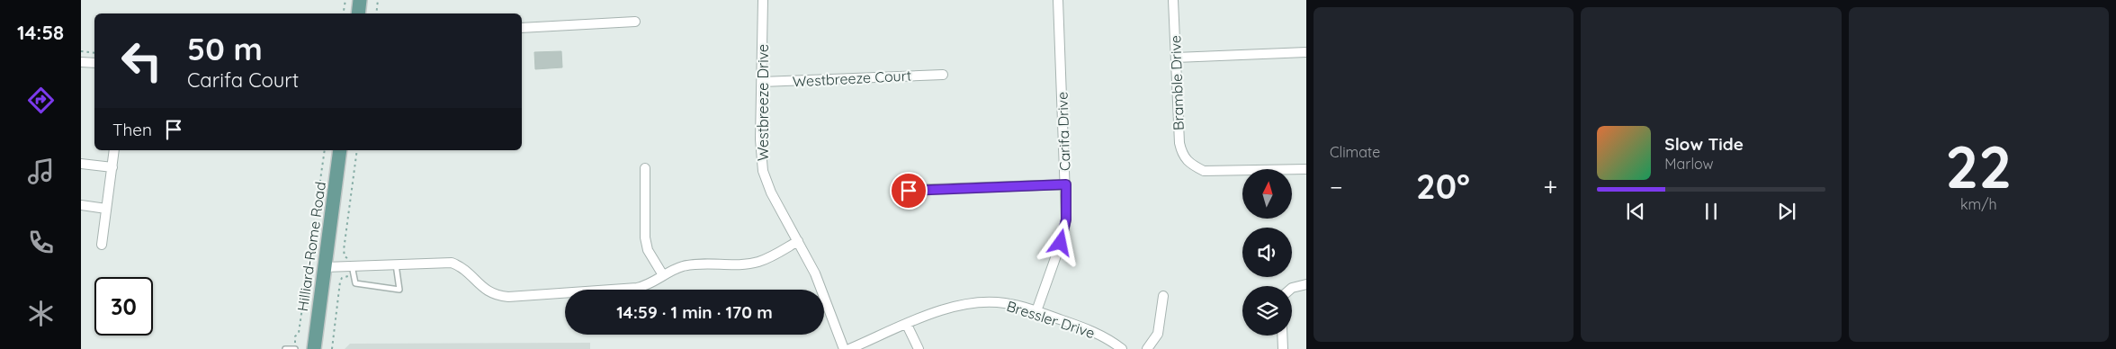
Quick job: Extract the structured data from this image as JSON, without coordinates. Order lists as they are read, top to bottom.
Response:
{
  "streets": {
    "main road": ["Hilliard-Rome Road"],
    "street": [
      "Westbreeze Court",
      "Bramble Drive",
      "Westbreeze Drive",
      "Carifa Drive",
      "Bressler Drive"
    ]
  },
  "crossings": [
    ["Westbreeze Court", "Westbreeze Drive"],
    ["Carifa Drive", "Bressler Drive"]
  ],
  "north": "top",
  "page": {
    "tabs": "14:58",
    "tile": [
      "Climate",
      ["22", "km/h"]
    ],
    "turn": ["50 m", "Carifa Court"],
    "then": "Then",
    "song": ["Slow Tide", "Marlow"],
    "heat": ["−", "20°", "+"],
    "limit": "30",
    "trip": "14:59 · 1 min · 170 m"
  }
}
